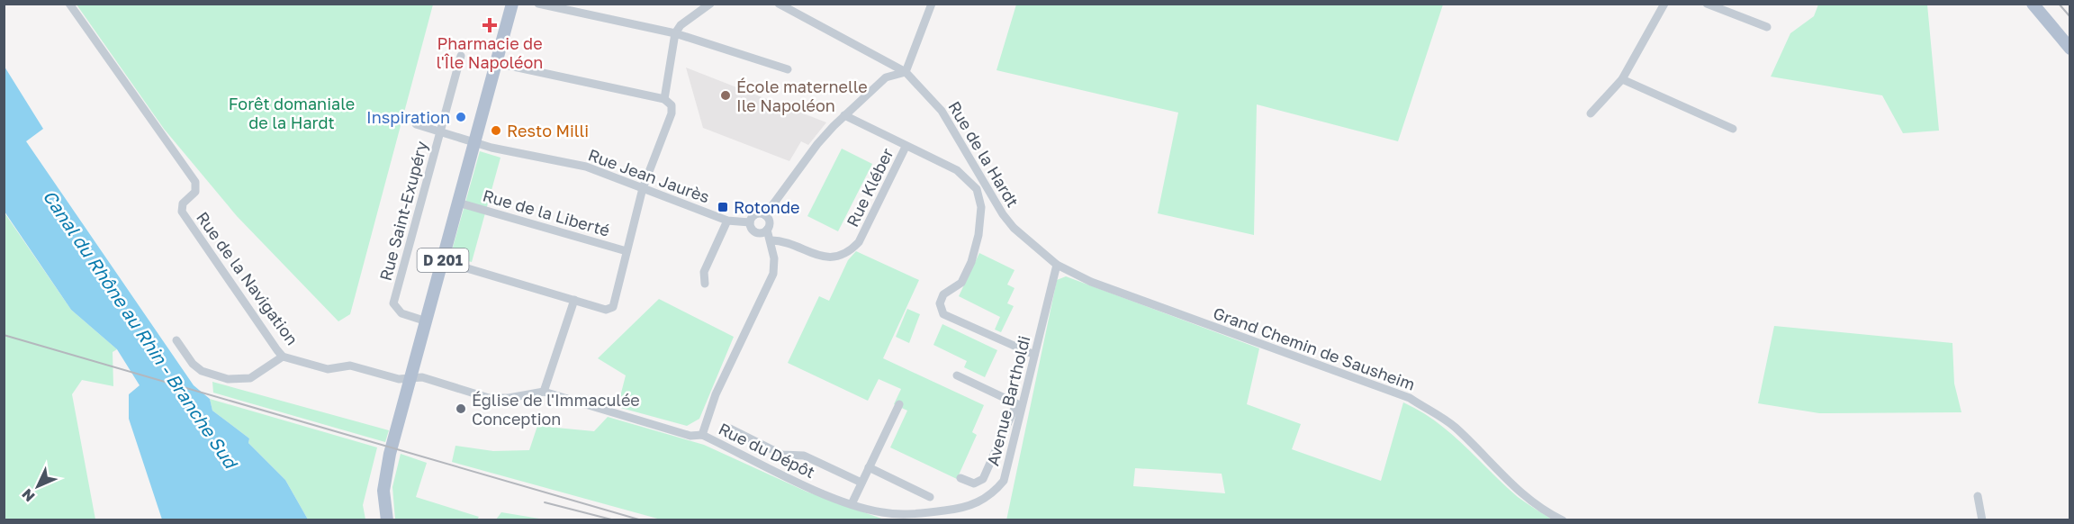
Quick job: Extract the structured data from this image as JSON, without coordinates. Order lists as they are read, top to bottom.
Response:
{
  "streets": {
    "main road": ["D 201"],
    "street": [
      "Rue de la Hardt",
      "Rue Jean Jaurès",
      "Rue Kléber",
      "Rue Saint-Exupéry",
      "Rue de la Liberté",
      "Rue de la Navigation",
      "Grand Chemin de Sausheim",
      "Avenue Bartholdi",
      "Rue du Dépôt"
    ]
  },
  "crossings": [
    ["Rue de la Hardt", "Grand Chemin de Sausheim"],
    ["Rue de la Hardt", "Avenue Bartholdi"],
    ["Rue Jean Jaurès", "Rue Saint-Exupéry"],
    ["Rue Jean Jaurès", "D 201"],
    ["Rue Saint-Exupéry", "D 201"],
    ["Rue de la Liberté", "D 201"],
    ["D 201", "Rue de la Navigation"],
    ["Rue de la Navigation", "Rue du Dépôt"],
    ["Grand Chemin de Sausheim", "Avenue Bartholdi"],
    ["Avenue Bartholdi", "Rue du Dépôt"]
  ],
  "water": ["Canal du Rhône au Rhin - Branche Sud"],
  "parks": ["Forêt domaniale de la Hardt"],
  "places": {
    "health": ["Pharmacie de l'Île Napoléon"],
    "other": [
      "École maternelle Ile Napoléon",
      "Inspiration",
      "Resto Milli",
      "Église de l'Immaculée Conception"
    ],
    "transit": ["Rotonde"]
  },
  "north": "bottom left"
}
